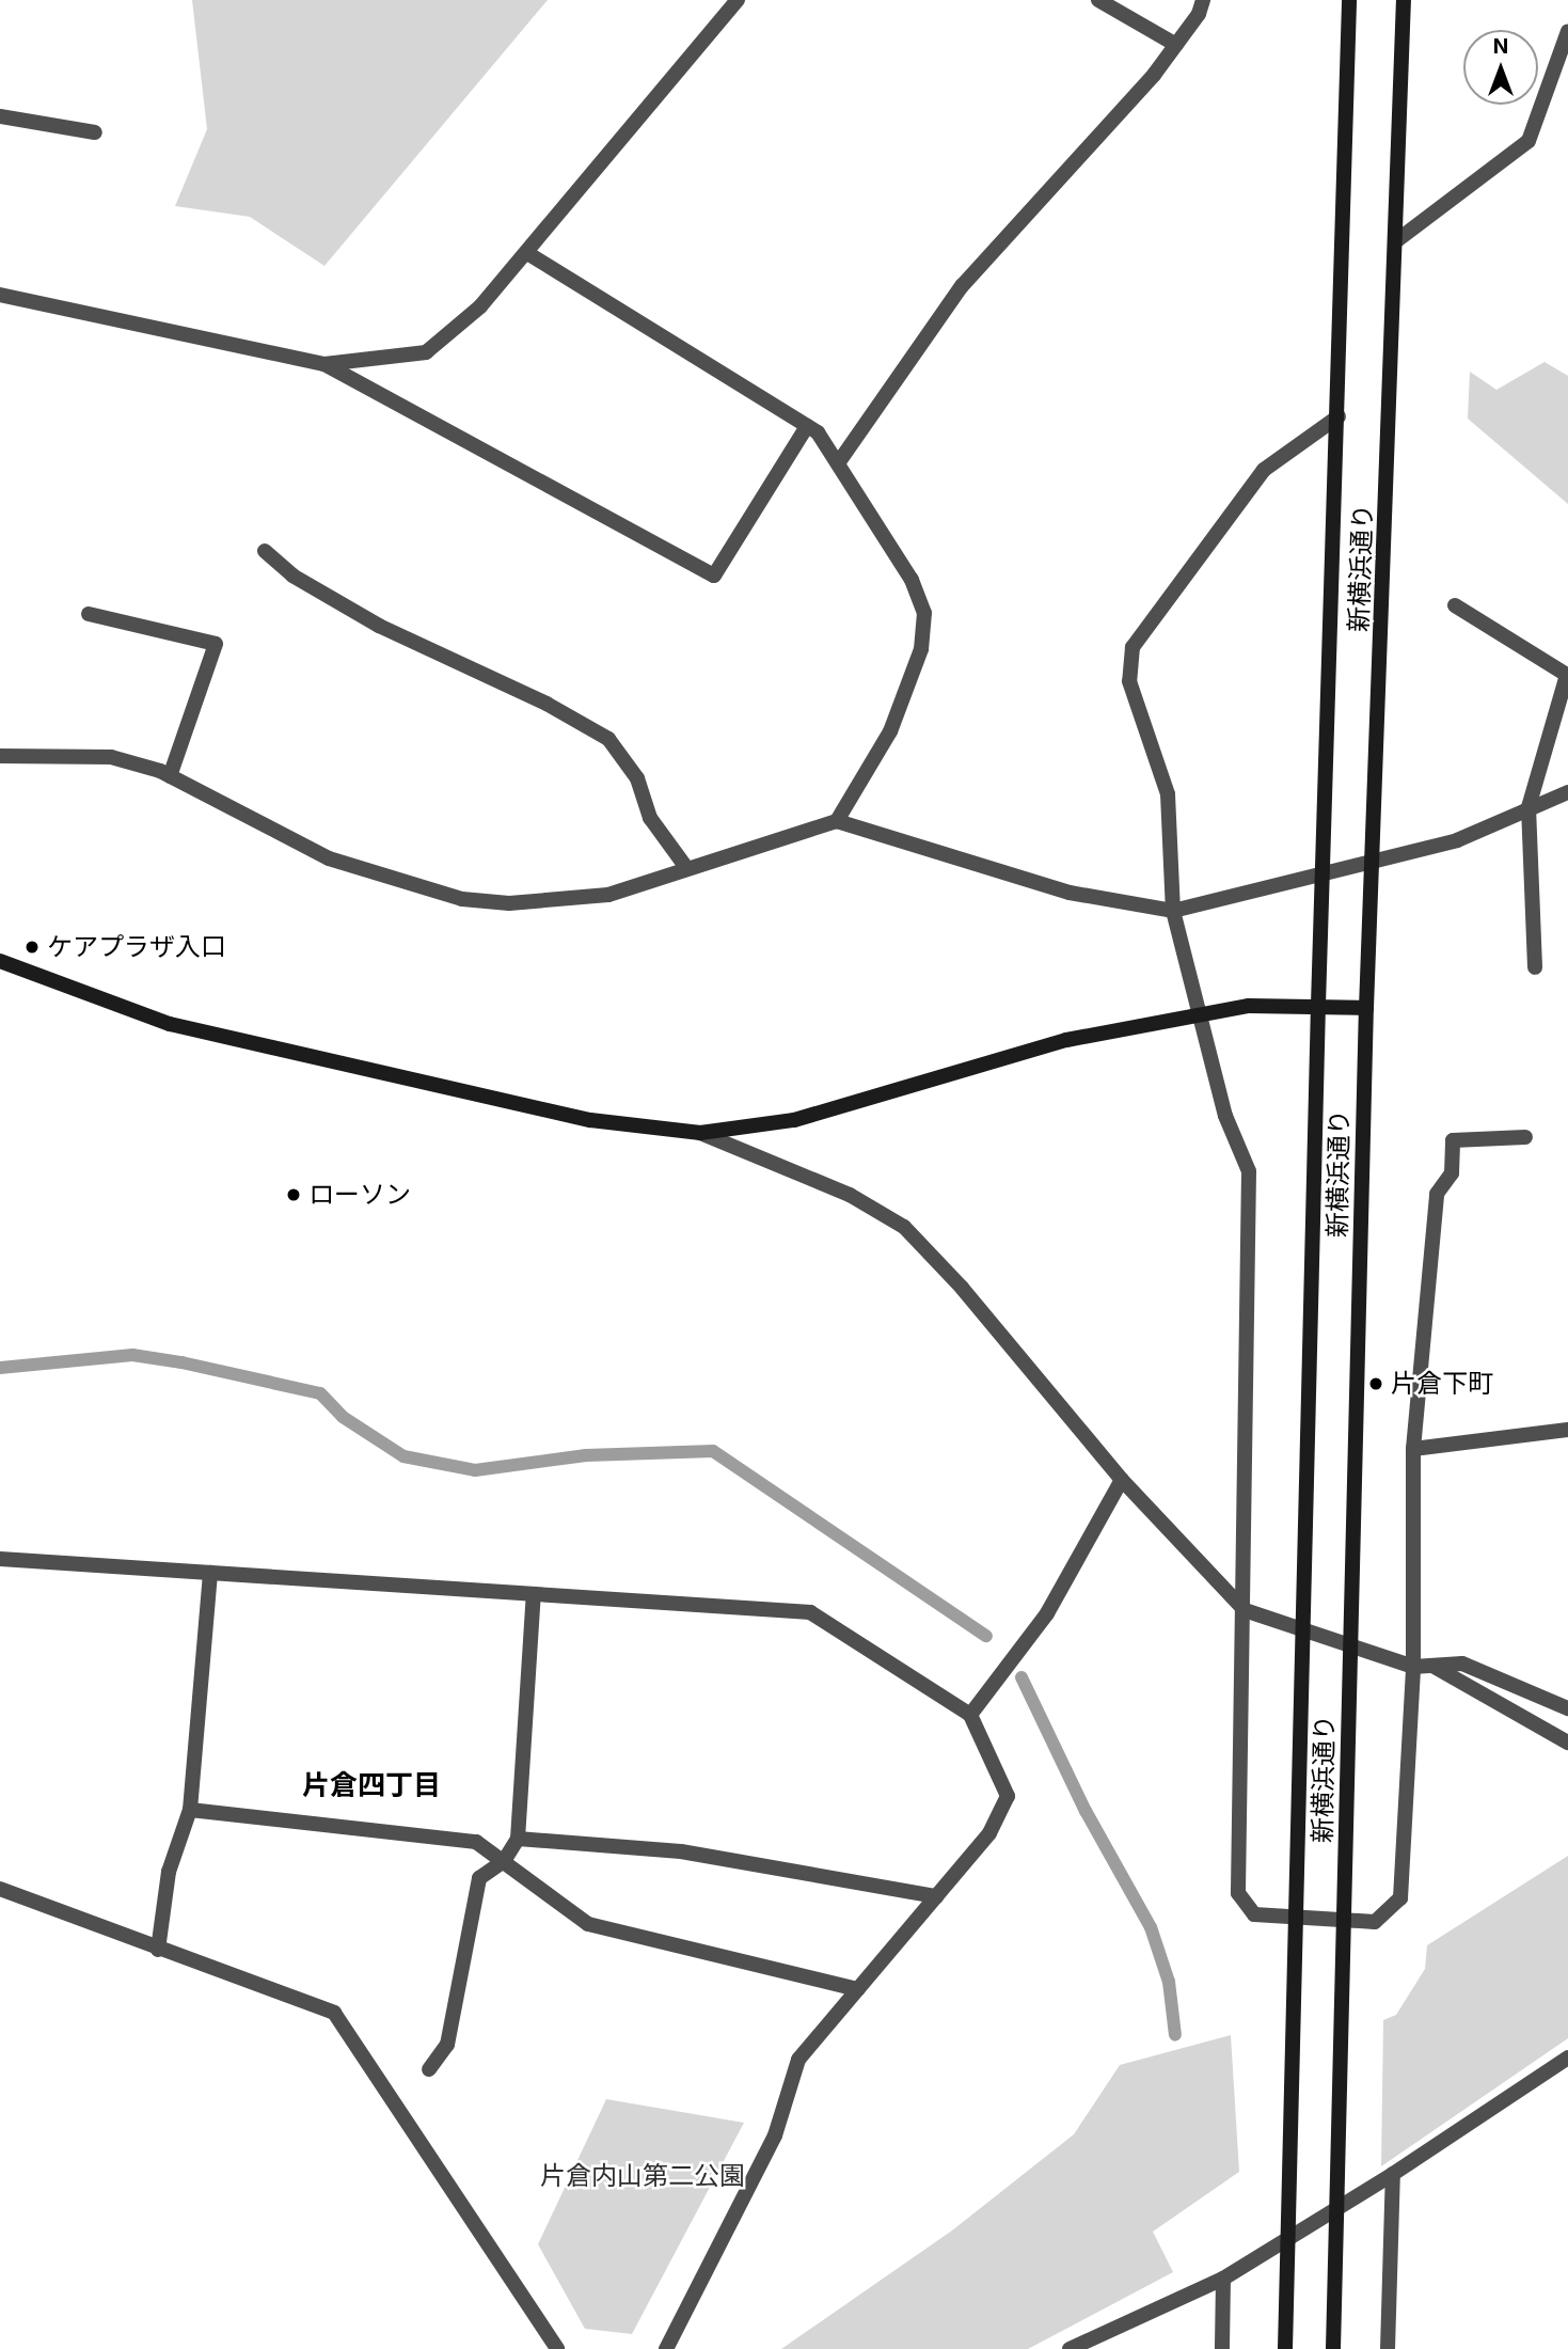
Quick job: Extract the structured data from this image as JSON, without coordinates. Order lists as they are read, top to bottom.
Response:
{
  "streets": {
    "street": ["新横浜通り"]
  },
  "districts": ["片倉四丁目"],
  "parks": ["片倉内山第二公園"],
  "places": ["ケアプラザ入口", "ローソン", "片倉下町"],
  "north": "top"
}
